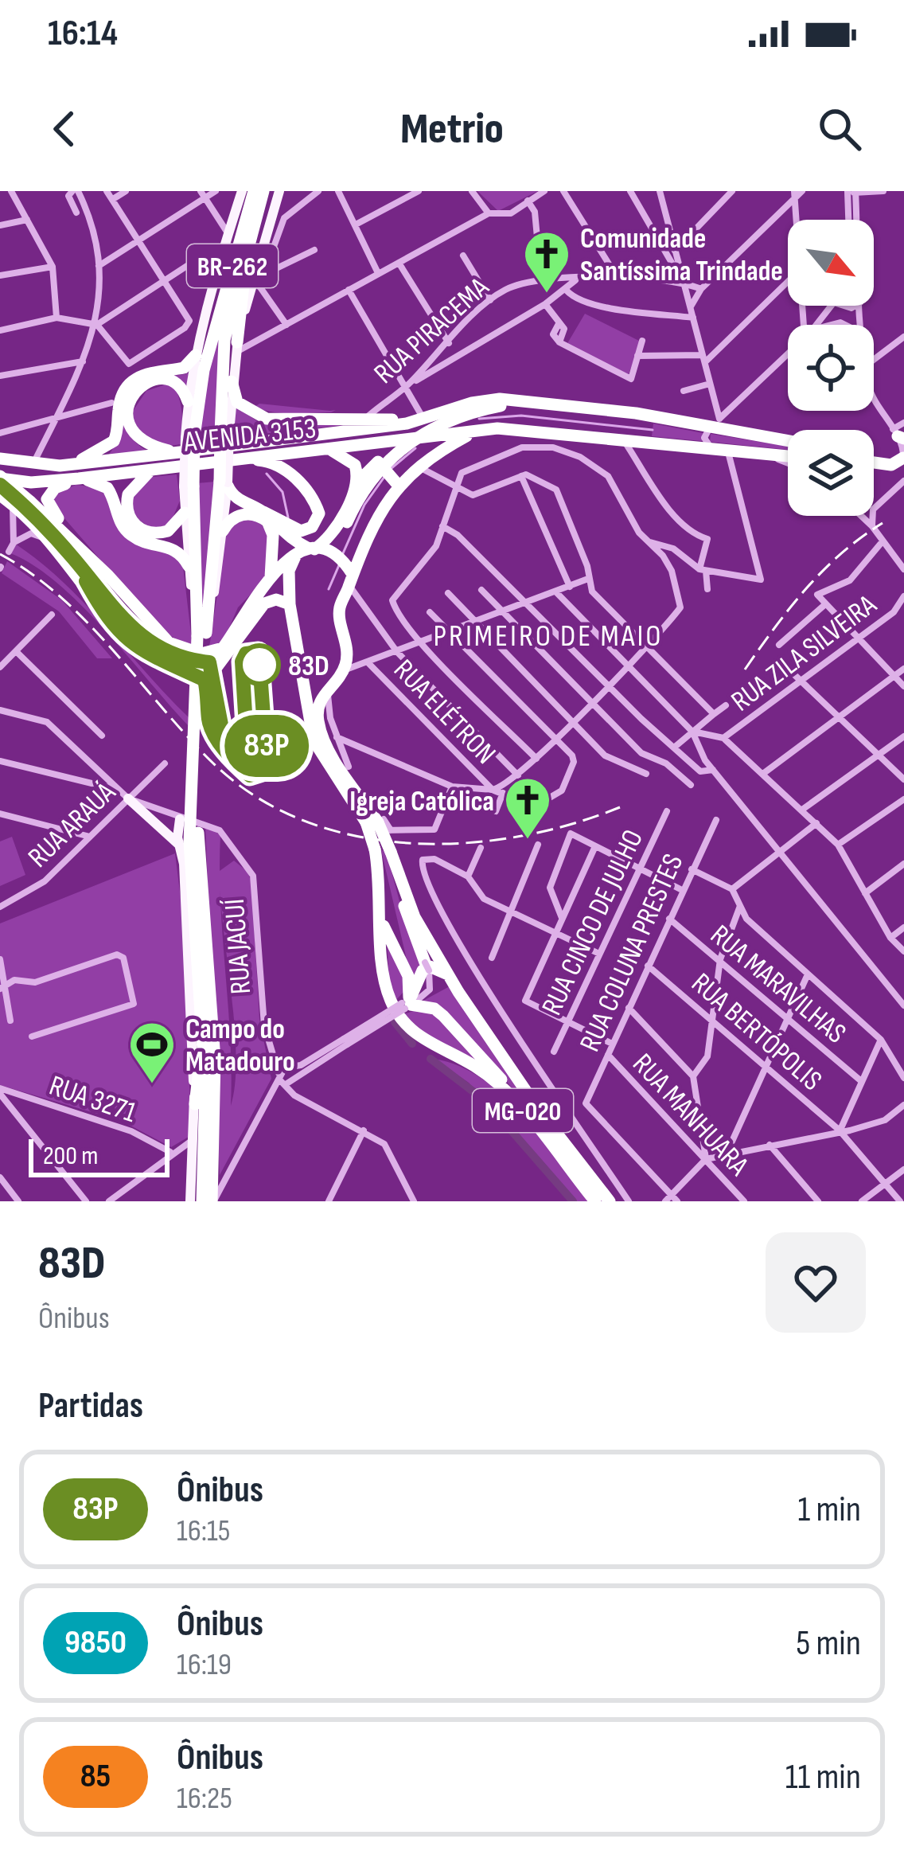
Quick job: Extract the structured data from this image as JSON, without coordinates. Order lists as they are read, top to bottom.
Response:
{
  "streets": {
    "highway": ["BR-262", "AVENIDA 3153", "MG-020"],
    "street": [
      "RUA PIRACEMA",
      "RUA ZILA SILVEIRA",
      "RUA ELÉTRON",
      "RUA ARAUÁ",
      "RUA CINCO DE JULHO",
      "RUA JACUÍ",
      "RUA COLUNA PRESTES",
      "RUA MARAVILHAS",
      "RUA BERTÓPOLIS",
      "RUA 3271",
      "RUA MANHUARA"
    ]
  },
  "crossings": [
    ["RUA ARAUÁ", "RUA JACUÍ"],
    ["RUA COLUNA PRESTES", "RUA MARAVILHAS"],
    ["RUA COLUNA PRESTES", "RUA BERTÓPOLIS"],
    ["RUA COLUNA PRESTES", "RUA MANHUARA"]
  ],
  "districts": ["PRIMEIRO DE MAIO"],
  "places": {
    "church": ["Comunidade Santíssima Trindade", "Igreja Católica"],
    "other": ["83D"],
    "sports": ["Campo do Matadouro"]
  },
  "lines": ["bus line 83P"],
  "scale_bar": "200 m",
  "north": "bottom right",
  "page": {
    "status": "16:14",
    "header": "Metrio",
    "on_map": "83P",
    "scale": "200 m",
    "heading": [
      ["83D", "Ônibus"],
      "Partidas"
    ],
    "list": [
      {
        "mark": "83P",
        "name": "Ônibus",
        "note": "16:15",
        "value": "1 min"
      },
      {
        "mark": "9850",
        "name": "Ônibus",
        "note": "16:19",
        "value": "5 min"
      },
      {
        "mark": "85",
        "name": "Ônibus",
        "note": "16:25",
        "value": "11 min"
      }
    ]
  }
}
